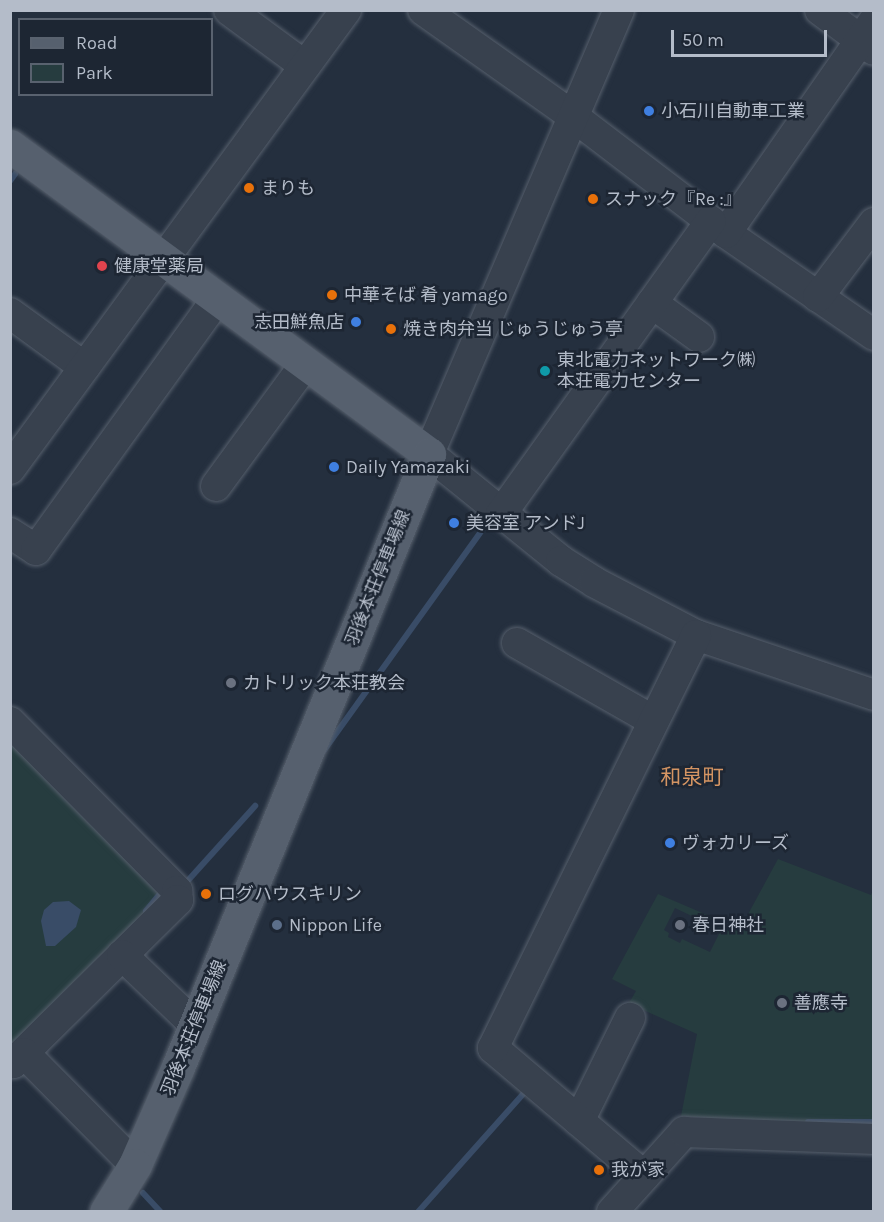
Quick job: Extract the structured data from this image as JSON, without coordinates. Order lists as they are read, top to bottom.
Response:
{
  "streets": {
    "main road": ["羽後本荘停車場線"]
  },
  "districts": ["和泉町"],
  "places": [
    "小石川自動車工業",
    "まりも",
    "スナック『Re :』",
    "健康堂薬局",
    "中華そば 肴 yamago",
    "志田鮮魚店",
    "焼き肉弁当 じゅうじゅう亭",
    "東北電力ネットワーク㈱ 本荘電力センター",
    "Daily Yamazaki",
    "美容室 アンドJ",
    "カトリック本荘教会",
    "ヴォカリーズ",
    "ログハウスキリン",
    "Nippon Life",
    "春日神社",
    "善應寺",
    "我が家"
  ],
  "legend": ["Road", "Park"],
  "scale_bar": "50 m"
}
